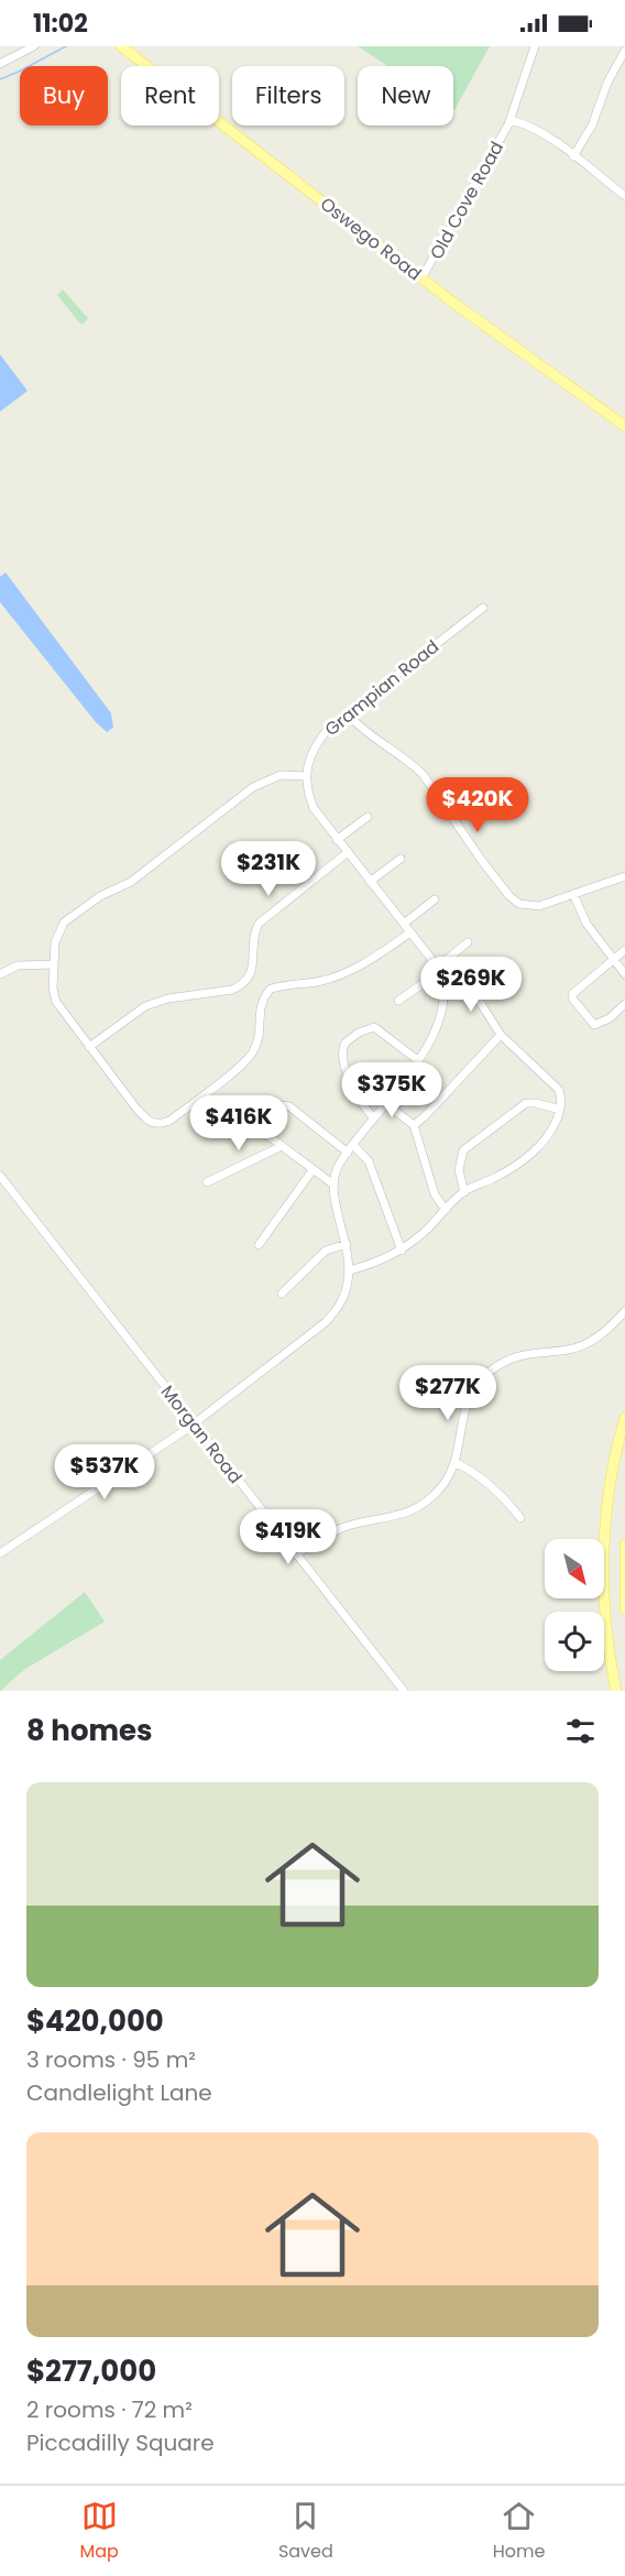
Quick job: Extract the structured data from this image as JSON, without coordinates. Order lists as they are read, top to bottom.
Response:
{
  "streets": {
    "main road": ["Oswego Road"],
    "street": ["Old Cove Road", "Grampian Road", "Morgan Road"]
  },
  "crossings": [
    ["Old Cove Road", "Oswego Road"]
  ],
  "north": "bottom right",
  "page": {
    "status": "11:02",
    "chip": [
      "Buy",
      "Rent",
      "Filters",
      "New"
    ],
    "price": [
      "$420K",
      "$231K",
      "$269K",
      "$375K",
      "$416K",
      "$277K",
      "$537K",
      "$419K"
    ],
    "heading": "8 homes",
    "list": [
      {
        "name": "$420,000",
        "note": "3 rooms · 95 m² · Candlelight Lane"
      },
      {
        "name": "$277,000",
        "note": "2 rooms · 72 m² · Piccadilly Square"
      }
    ],
    "tabs": ["Map", "Saved", "Home"]
  }
}
